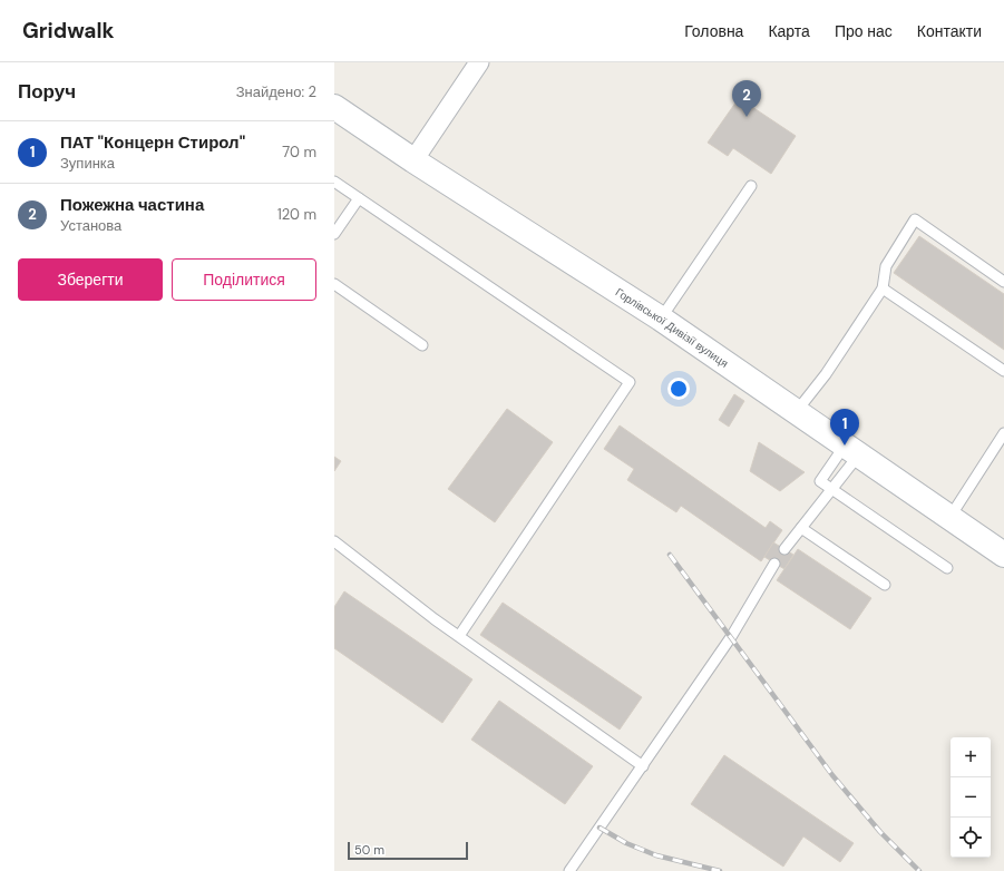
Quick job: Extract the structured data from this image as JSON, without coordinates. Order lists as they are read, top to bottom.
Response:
{
  "streets": {
    "main road": ["Горлівської Дивізії вулиця"]
  },
  "scale_bar": "50 m",
  "page": {
    "header": "Gridwalk",
    "nav": [
      "Головна",
      "Карта",
      "Про нас",
      "Контакти"
    ],
    "heading": ["Поруч", "Знайдено: 2"],
    "pins": ["2", "1"],
    "list": [
      {
        "mark": "1",
        "name": "ПАТ \"Концерн Стирол\"",
        "note": "Зупинка",
        "value": "70 m"
      },
      {
        "mark": "2",
        "name": "Пожежна частина",
        "note": "Установа",
        "value": "120 m"
      }
    ],
    "buttons": ["Зберегти", "Поділитися"],
    "map_buttons": ["+", "−"],
    "scale": "50 m"
  }
}
